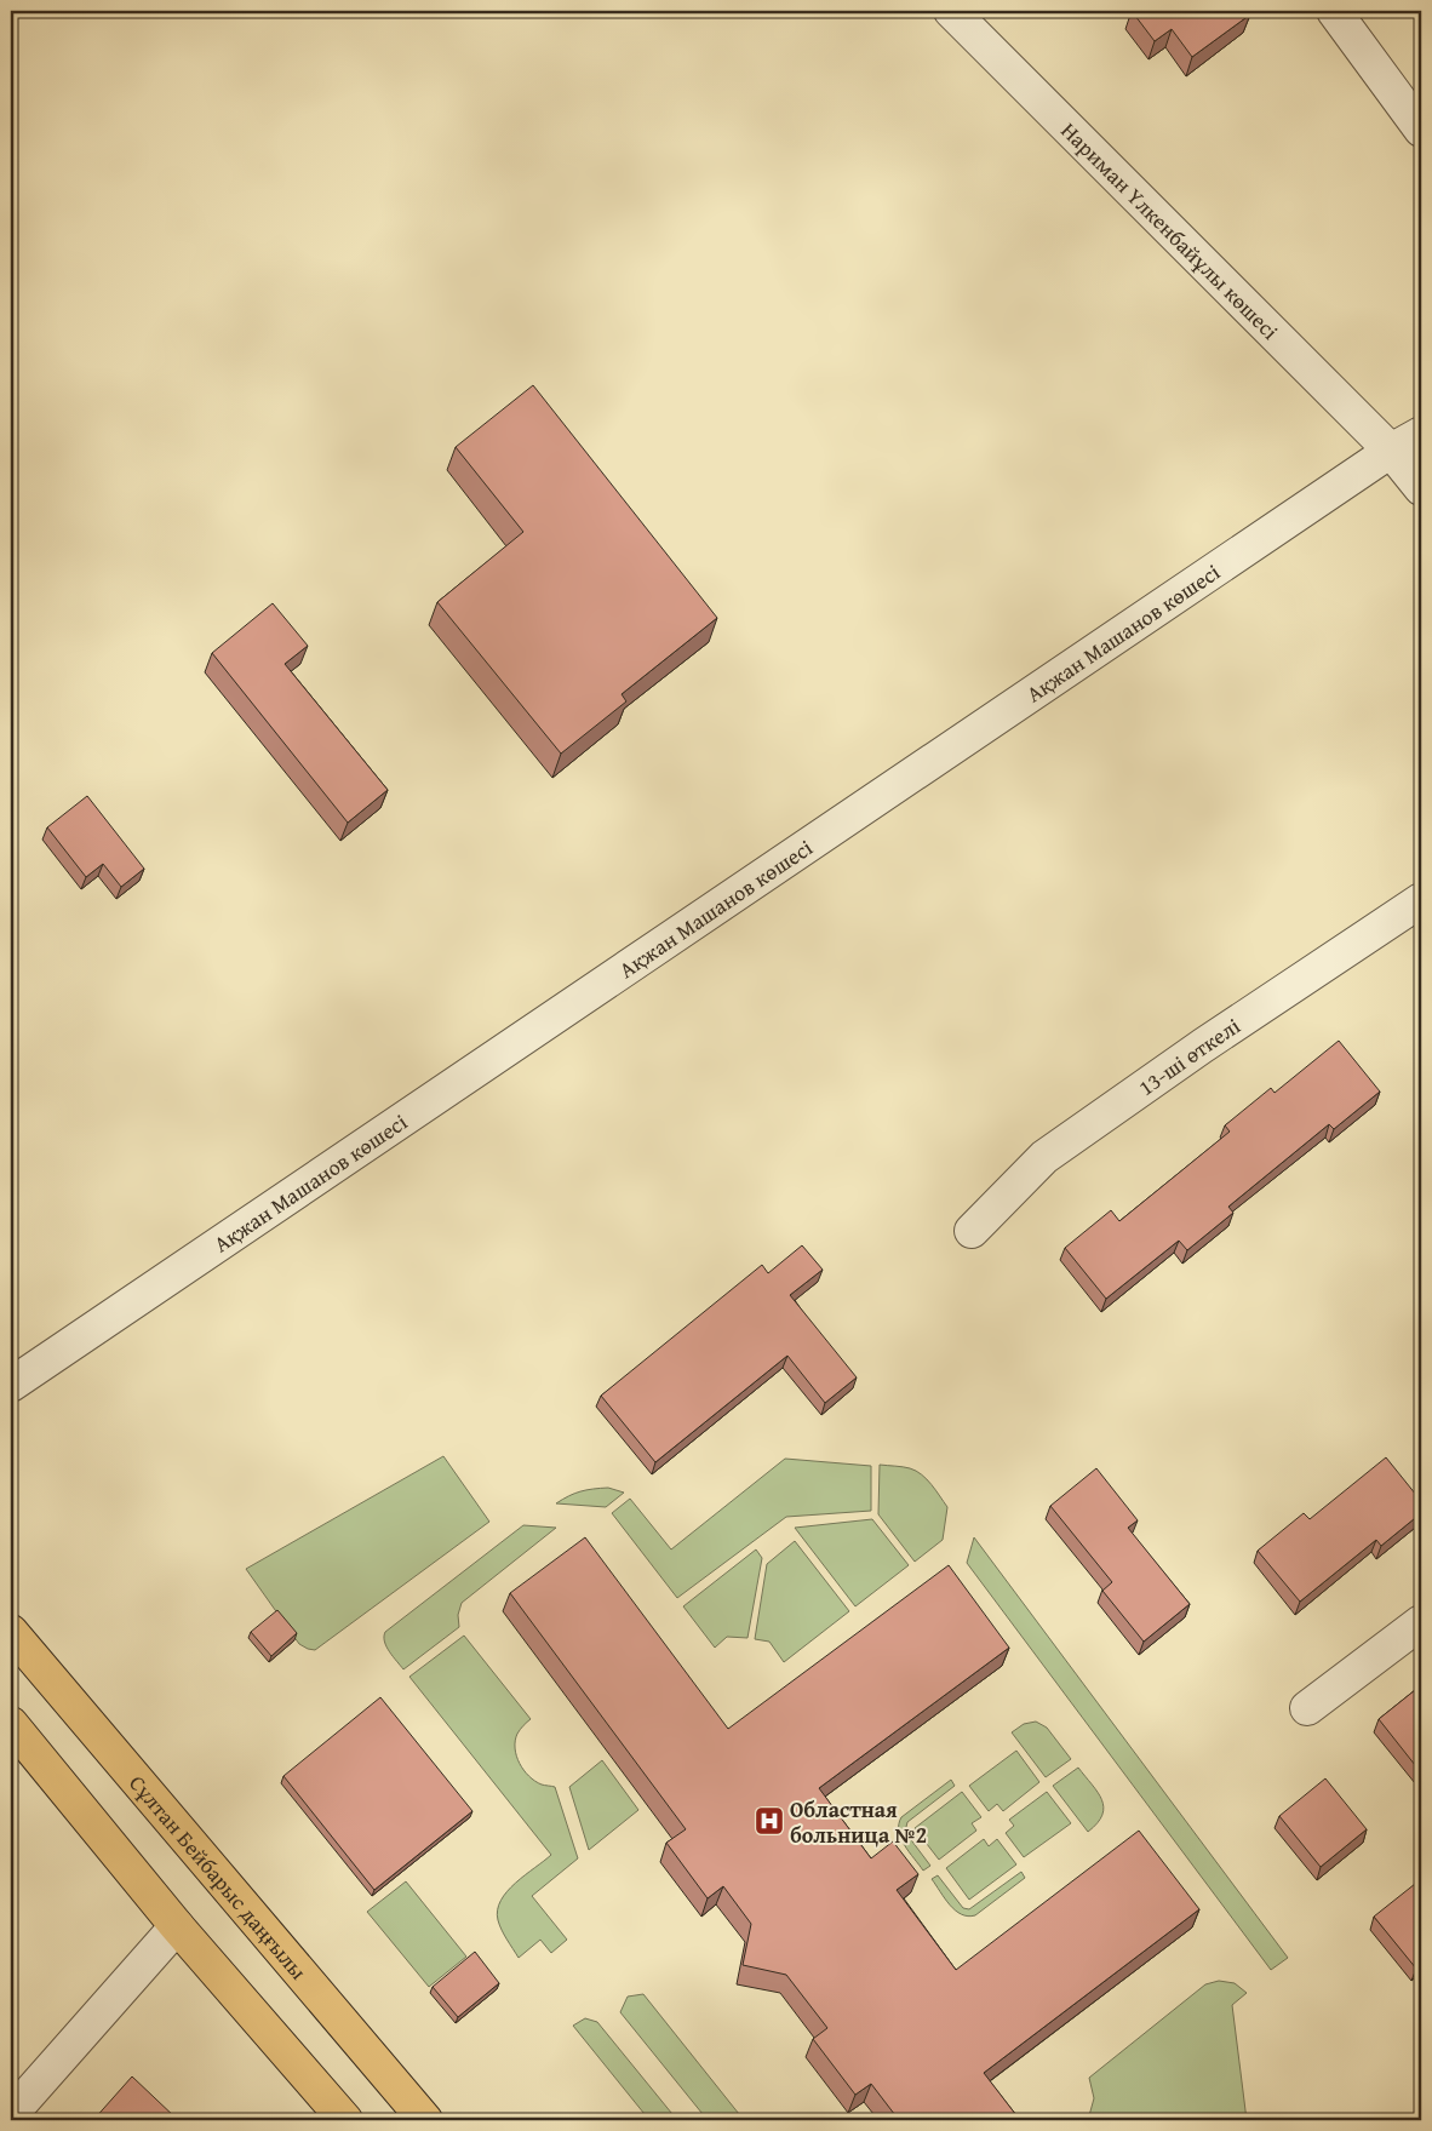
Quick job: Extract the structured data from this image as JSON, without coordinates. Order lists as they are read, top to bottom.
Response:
{
  "streets": {
    "main road": ["Сұлтан Бейбарыс даңғылы"],
    "street": ["Нариман Үлкенбайұлы көшесі", "Ақжан Машанов көшесі", "13-ші өткелі"]
  },
  "crossings": [
    ["Нариман Үлкенбайұлы көшесі", "Ақжан Машанов көшесі"]
  ],
  "places": {
    "hospital": ["Областная больница №2"]
  }
}
